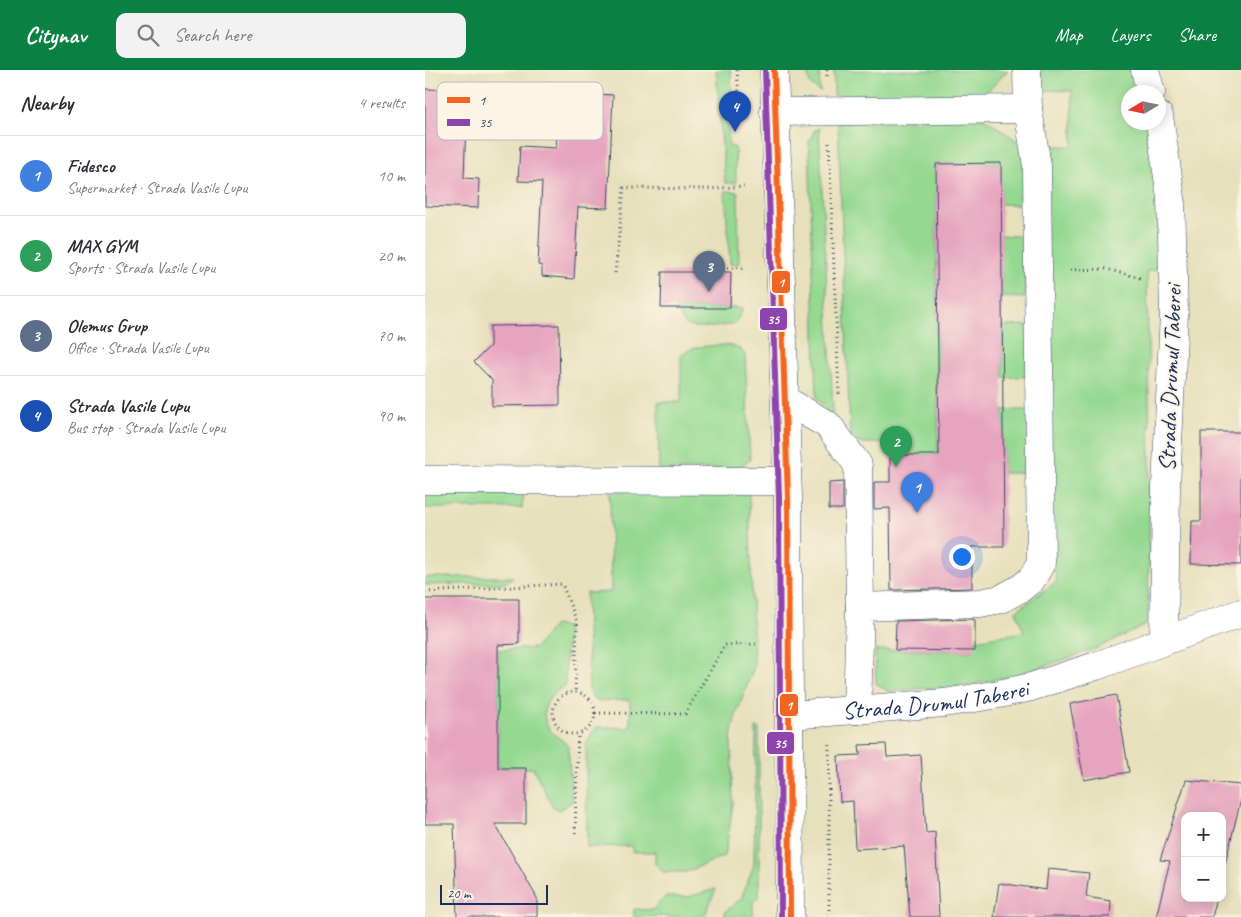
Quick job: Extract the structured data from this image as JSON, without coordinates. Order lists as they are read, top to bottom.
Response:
{
  "streets": {
    "street": ["Strada Drumul Taberei"]
  },
  "lines": ["transit line 1", "transit line 35"],
  "legend": ["1", "35"],
  "scale_bar": "20 m",
  "north": "left",
  "page": {
    "header": "Citynav",
    "search": "Search here",
    "nav": ["Map", "Layers", "Share"],
    "heading": ["Nearby", "4 results"],
    "pins": [
      "4",
      "3",
      "2",
      "1"
    ],
    "list": [
      {
        "mark": "1",
        "name": "Fidesco",
        "note": "Supermarket · Strada Vasile Lupu",
        "value": "10 m"
      },
      {
        "mark": "2",
        "name": "MAX GYM",
        "note": "Sports · Strada Vasile Lupu",
        "value": "20 m"
      },
      {
        "mark": "3",
        "name": "Olemus Grup",
        "note": "Office · Strada Vasile Lupu",
        "value": "70 m"
      },
      {
        "mark": "4",
        "name": "Strada Vasile Lupu",
        "note": "Bus stop · Strada Vasile Lupu",
        "value": "90 m"
      }
    ],
    "map_buttons": ["+", "−"],
    "scale": "20 m"
  }
}
